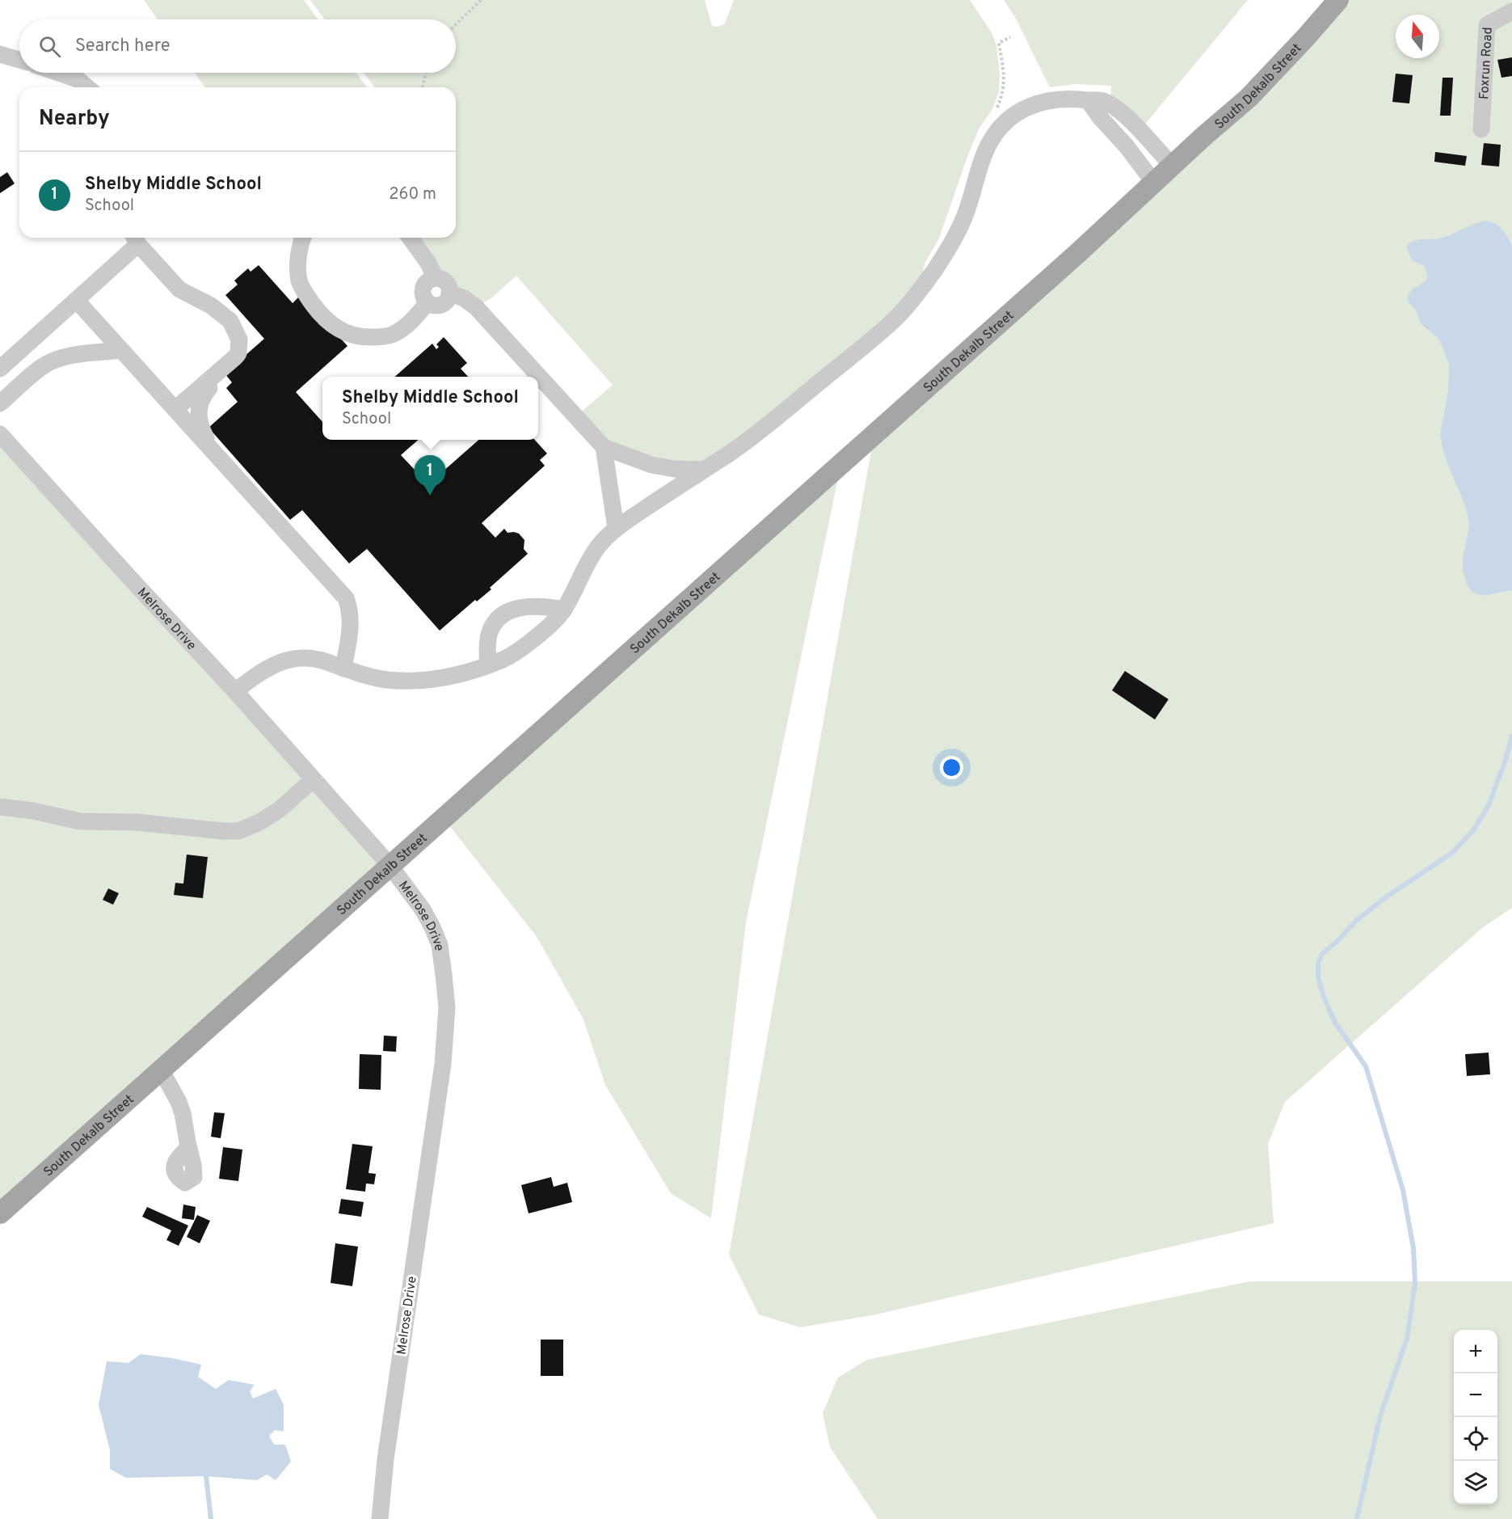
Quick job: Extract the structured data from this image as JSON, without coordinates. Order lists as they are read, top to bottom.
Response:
{
  "streets": {
    "main road": ["South Dekalb Street"],
    "street": ["Foxrun Road", "Melrose Drive"]
  },
  "crossings": [
    ["South Dekalb Street", "Melrose Drive"]
  ],
  "north": "top",
  "page": {
    "search": "Search here",
    "heading": "Nearby",
    "list": [
      {
        "mark": "1",
        "name": "Shelby Middle School",
        "note": "School",
        "value": "260 m"
      }
    ],
    "popup": ["Shelby Middle School", "School"],
    "pins": "1",
    "map_buttons": ["+", "−"]
  }
}
